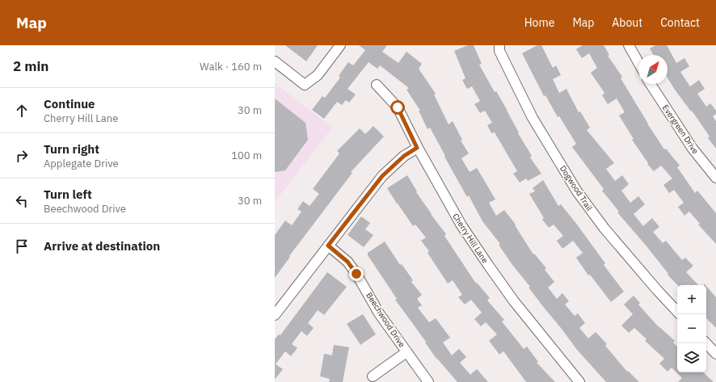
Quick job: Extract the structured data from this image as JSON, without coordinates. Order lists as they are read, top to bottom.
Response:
{
  "streets": {
    "street": [
      "Evergreen Drive",
      "Dogwood Trail",
      "Cherry Hill Lane",
      "Beechwood Drive"
    ]
  },
  "north": "top right",
  "page": {
    "header": "Map",
    "nav": [
      "Home",
      "Map",
      "About",
      "Contact"
    ],
    "heading": ["2 min", "Walk · 160 m"],
    "list": [
      ["Continue", "Cherry Hill Lane", "30 m"],
      ["Turn right", "Applegate Drive", "100 m"],
      ["Turn left", "Beechwood Drive", "30 m"],
      "Arrive at destination"
    ],
    "map_buttons": ["+", "−"]
  }
}
